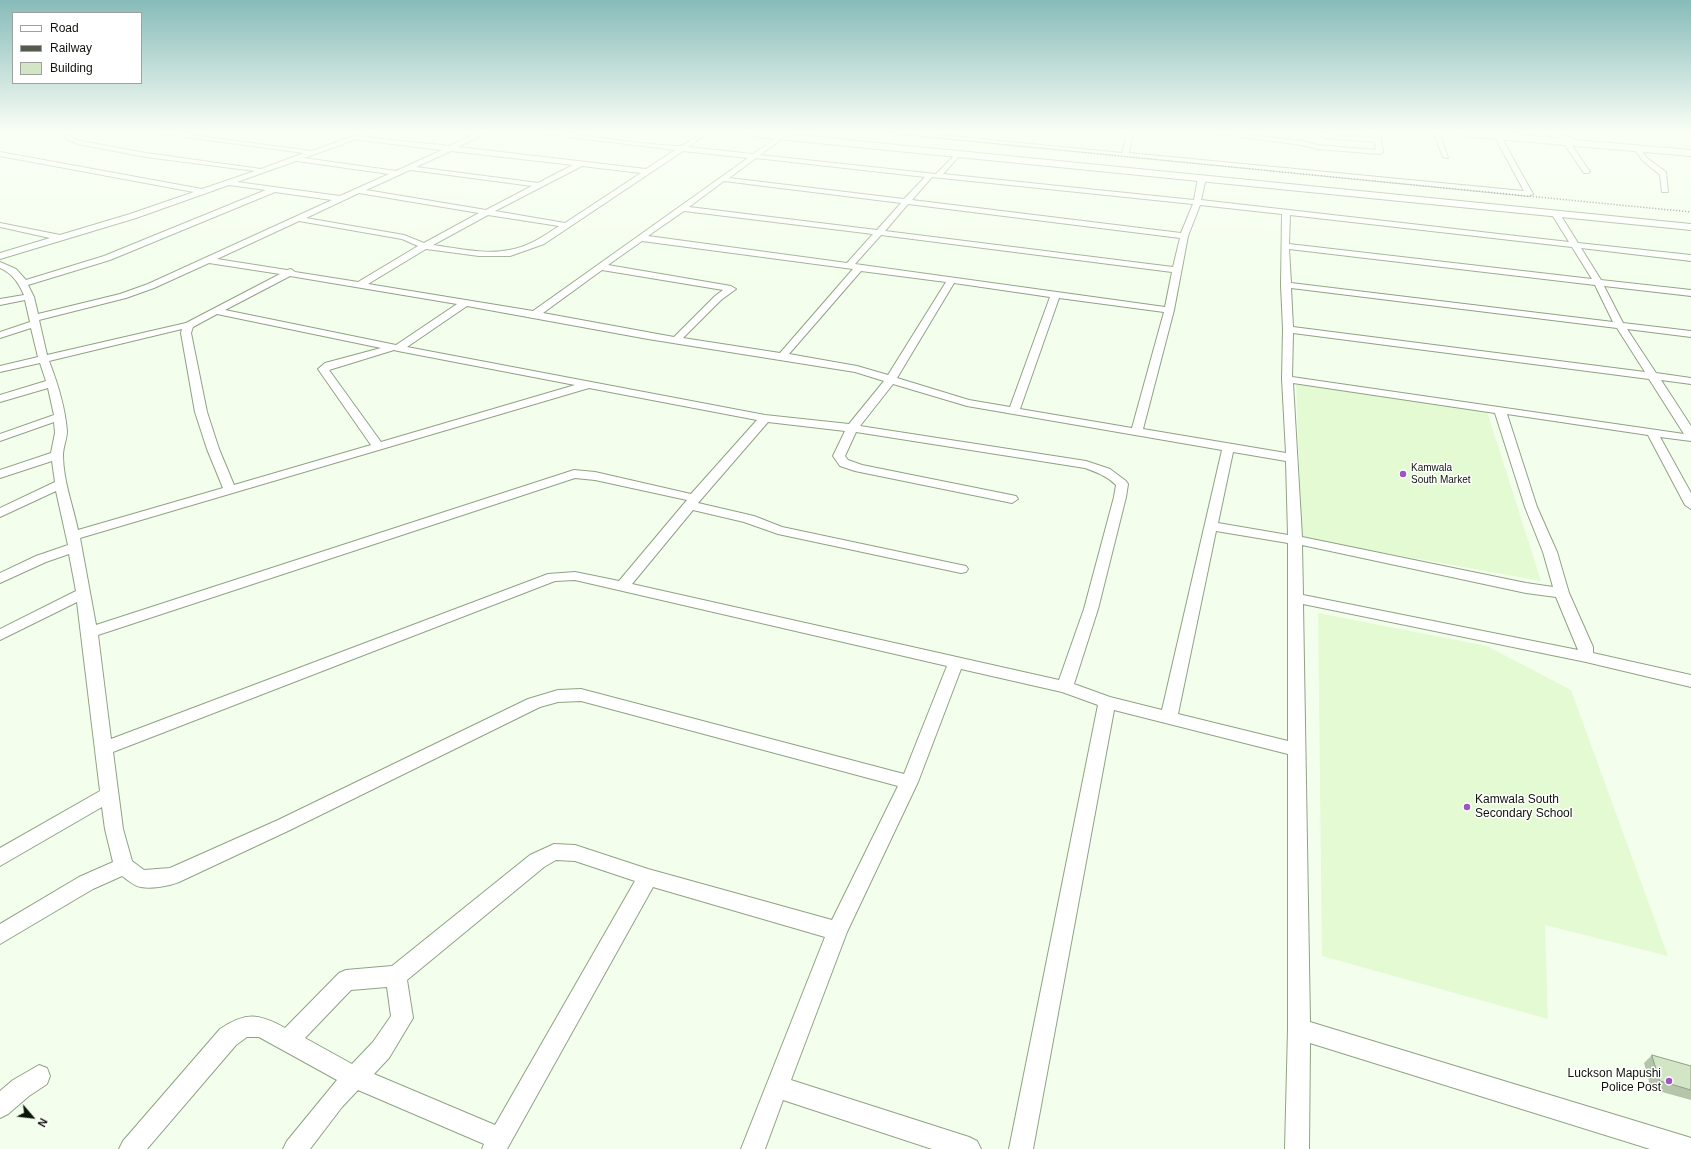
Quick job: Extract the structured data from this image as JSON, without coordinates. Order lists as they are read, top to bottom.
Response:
{
  "places": ["Kamwala South Market", "Kamwala South Secondary School", "Luckson Mapushi Police Post"],
  "legend": ["Road", "Railway", "Building"],
  "north": "bottom right"
}
